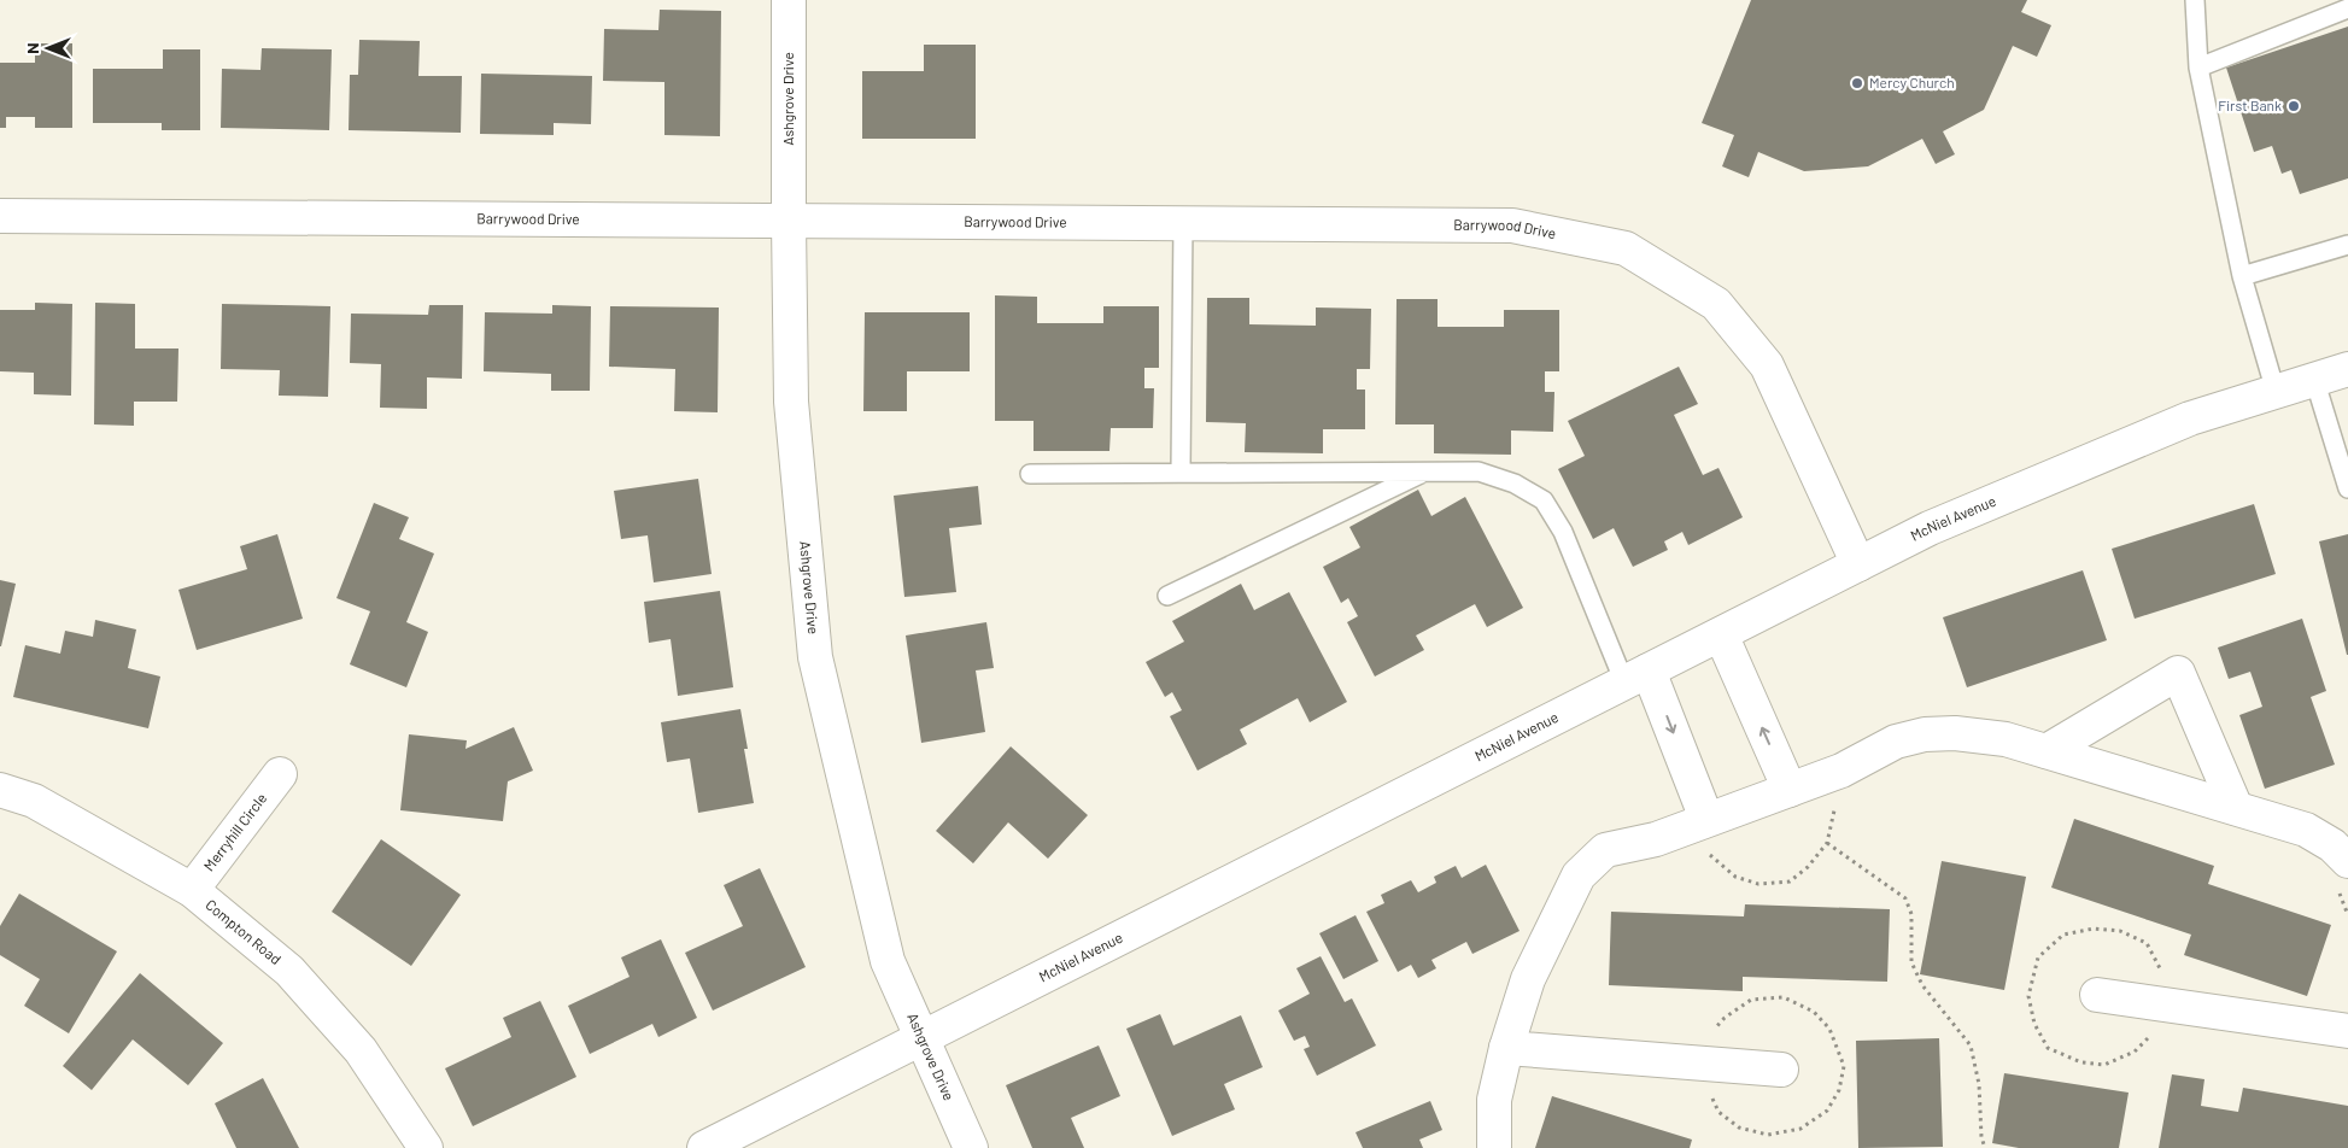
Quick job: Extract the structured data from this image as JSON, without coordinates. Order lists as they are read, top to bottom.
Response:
{
  "streets": {
    "street": [
      "Ashgrove Drive",
      "Barrywood Drive",
      "McNiel Avenue",
      "Merryhill Circle",
      "Compton Road"
    ]
  },
  "crossings": [
    ["Ashgrove Drive", "Barrywood Drive"],
    ["Ashgrove Drive", "McNiel Avenue"],
    ["Barrywood Drive", "McNiel Avenue"],
    ["Merryhill Circle", "Compton Road"]
  ],
  "places": ["Mercy Church", "First Bank"],
  "north": "left"
}
